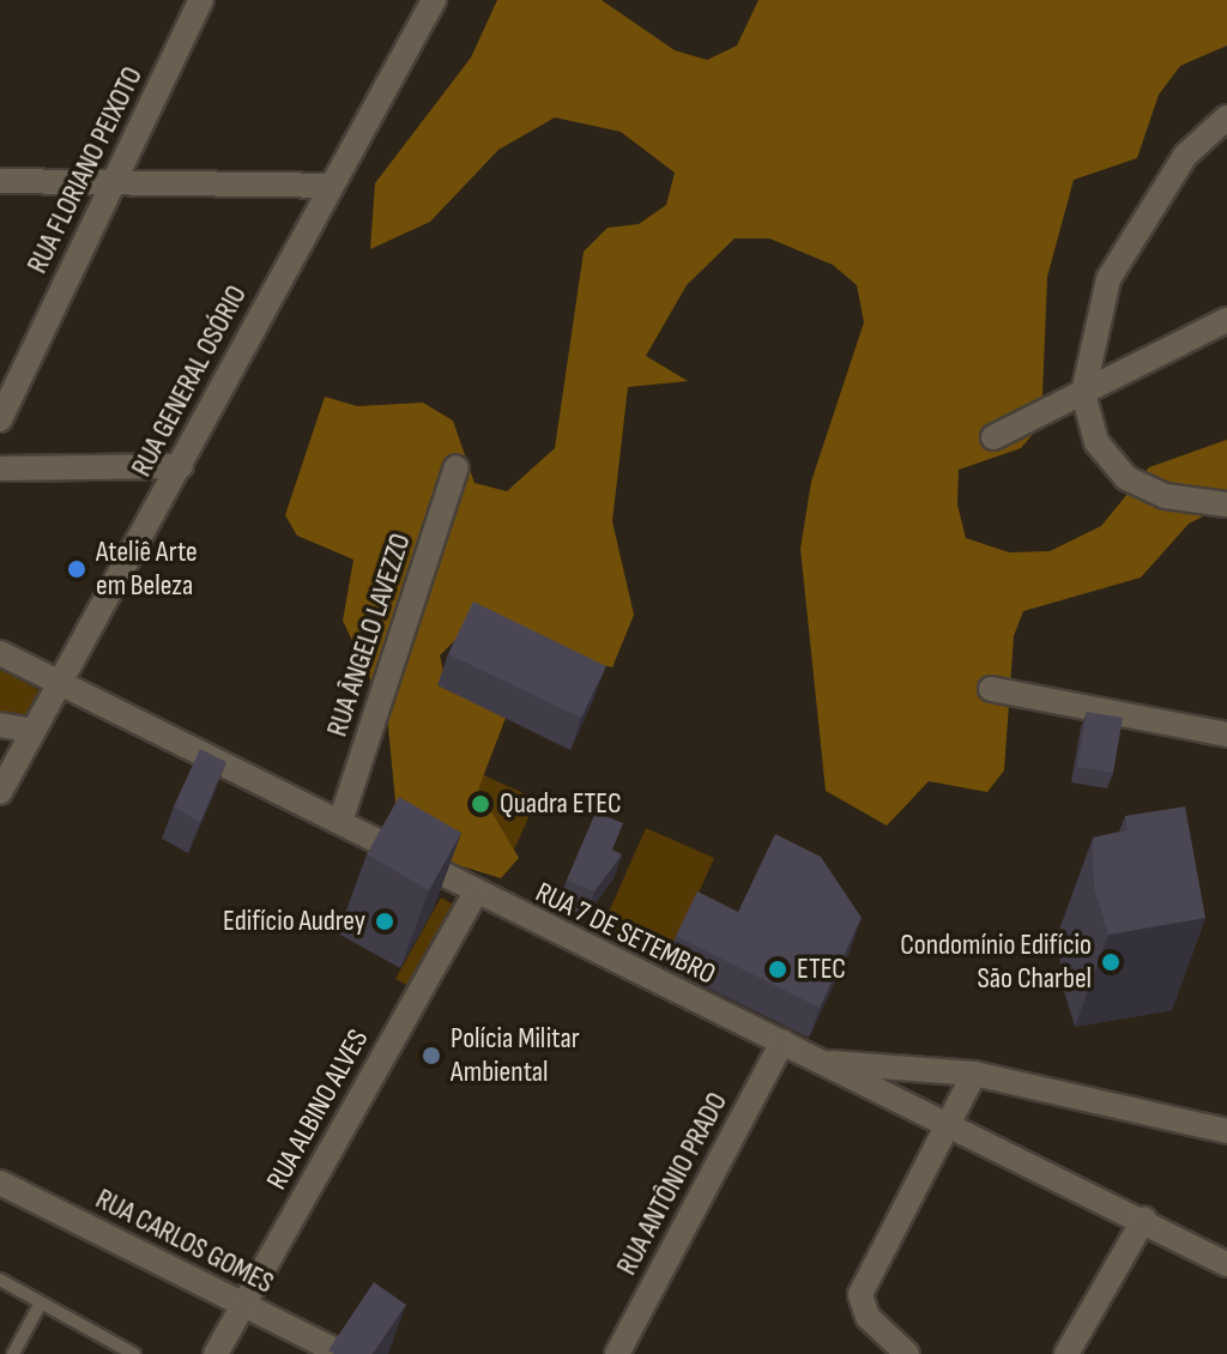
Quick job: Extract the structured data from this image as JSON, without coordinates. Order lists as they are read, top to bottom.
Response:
{
  "streets": {
    "street": [
      "RUA FLORIANO PEIXOTO",
      "RUA GENERAL OSÓRIO",
      "RUA ÂNGELO LAVEZZO",
      "RUA 7 DE SETEMBRO",
      "RUA ALBINO ALVES",
      "RUA ANTÔNIO PRADO",
      "RUA CARLOS GOMES"
    ]
  },
  "crossings": [
    ["RUA GENERAL OSÓRIO", "RUA 7 DE SETEMBRO"],
    ["RUA ÂNGELO LAVEZZO", "RUA 7 DE SETEMBRO"],
    ["RUA 7 DE SETEMBRO", "RUA ALBINO ALVES"],
    ["RUA 7 DE SETEMBRO", "RUA ANTÔNIO PRADO"],
    ["RUA ALBINO ALVES", "RUA CARLOS GOMES"]
  ],
  "places": [
    "Ateliê Arte em Beleza",
    "Quadra ETEC",
    "Edifício Audrey",
    "Condomínio Edifício São Charbel",
    "ETEC",
    "Polícia Militar Ambiental"
  ]
}
